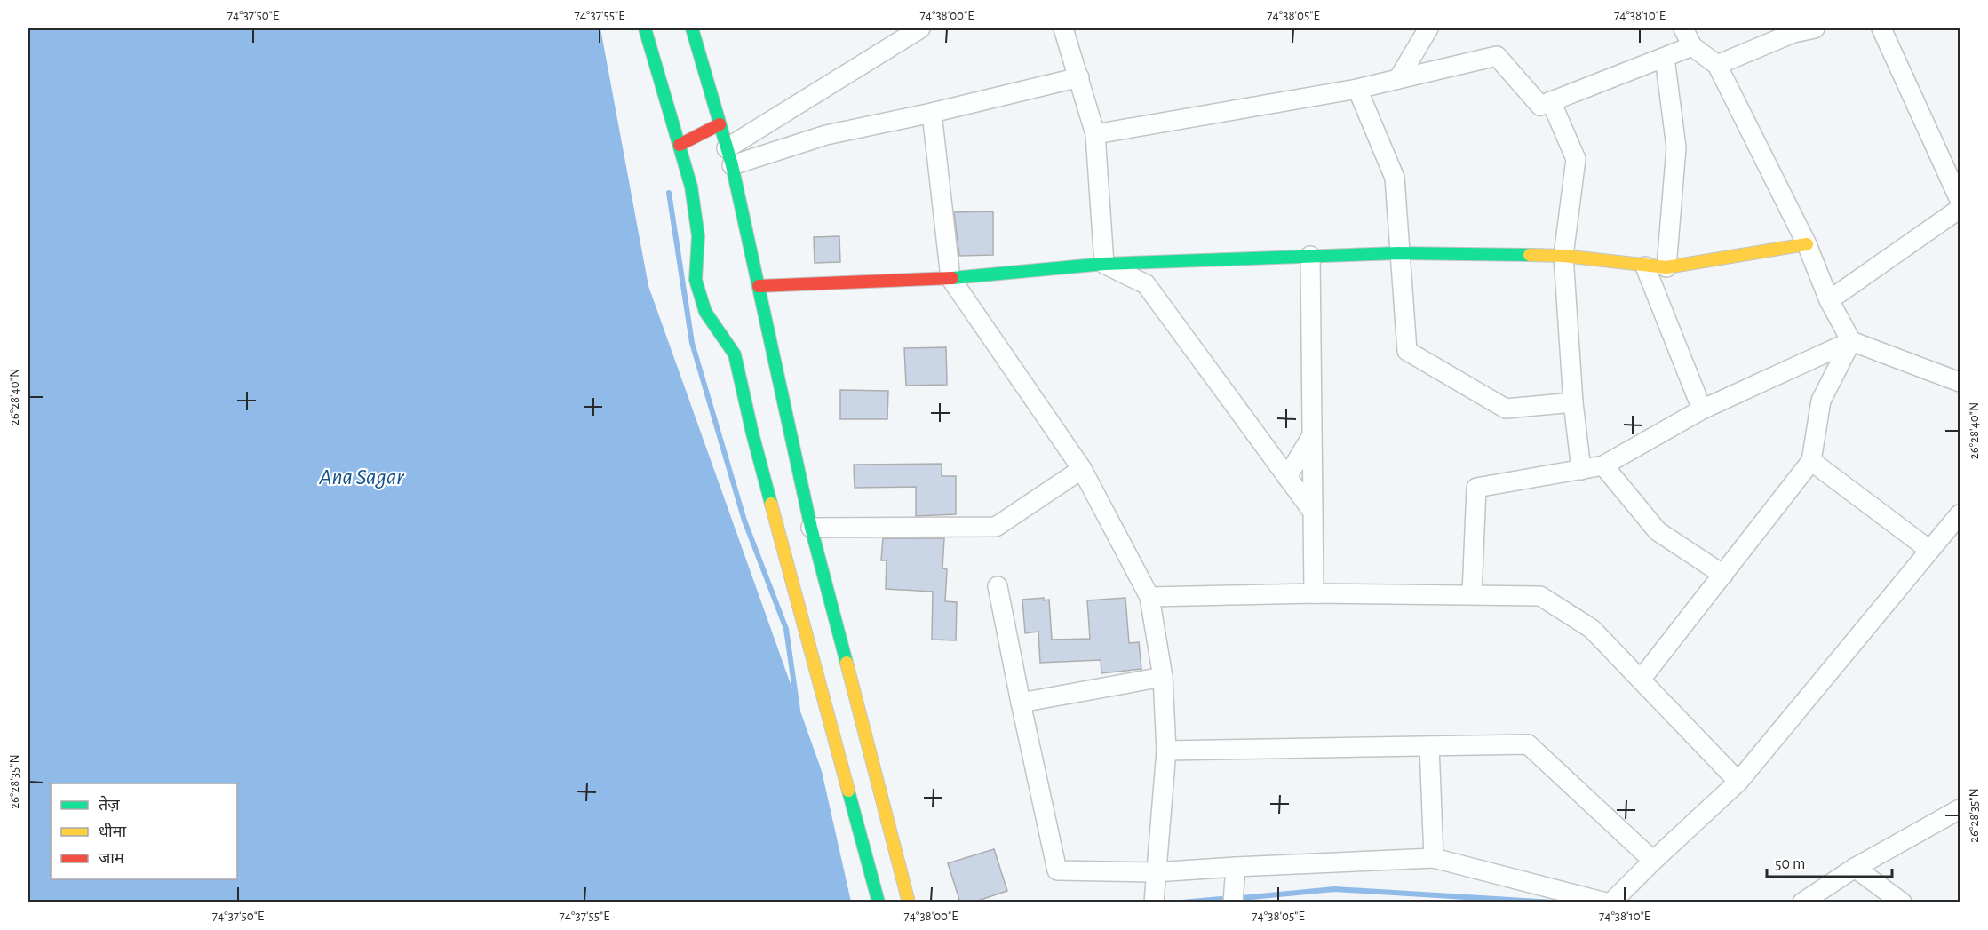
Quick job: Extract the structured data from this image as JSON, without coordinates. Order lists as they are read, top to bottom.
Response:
{
  "water": ["Ana Sagar"],
  "legend": ["तेज़", "धीमा", "जाम"],
  "scale_bar": "50 m",
  "coordinates": [
    "74°37'50\"E",
    "74°37'55\"E",
    "74°38'00\"E",
    "74°38'05\"E",
    "74°38'10\"E",
    "26°28'40\"N",
    "26°28'35\"N"
  ]
}
